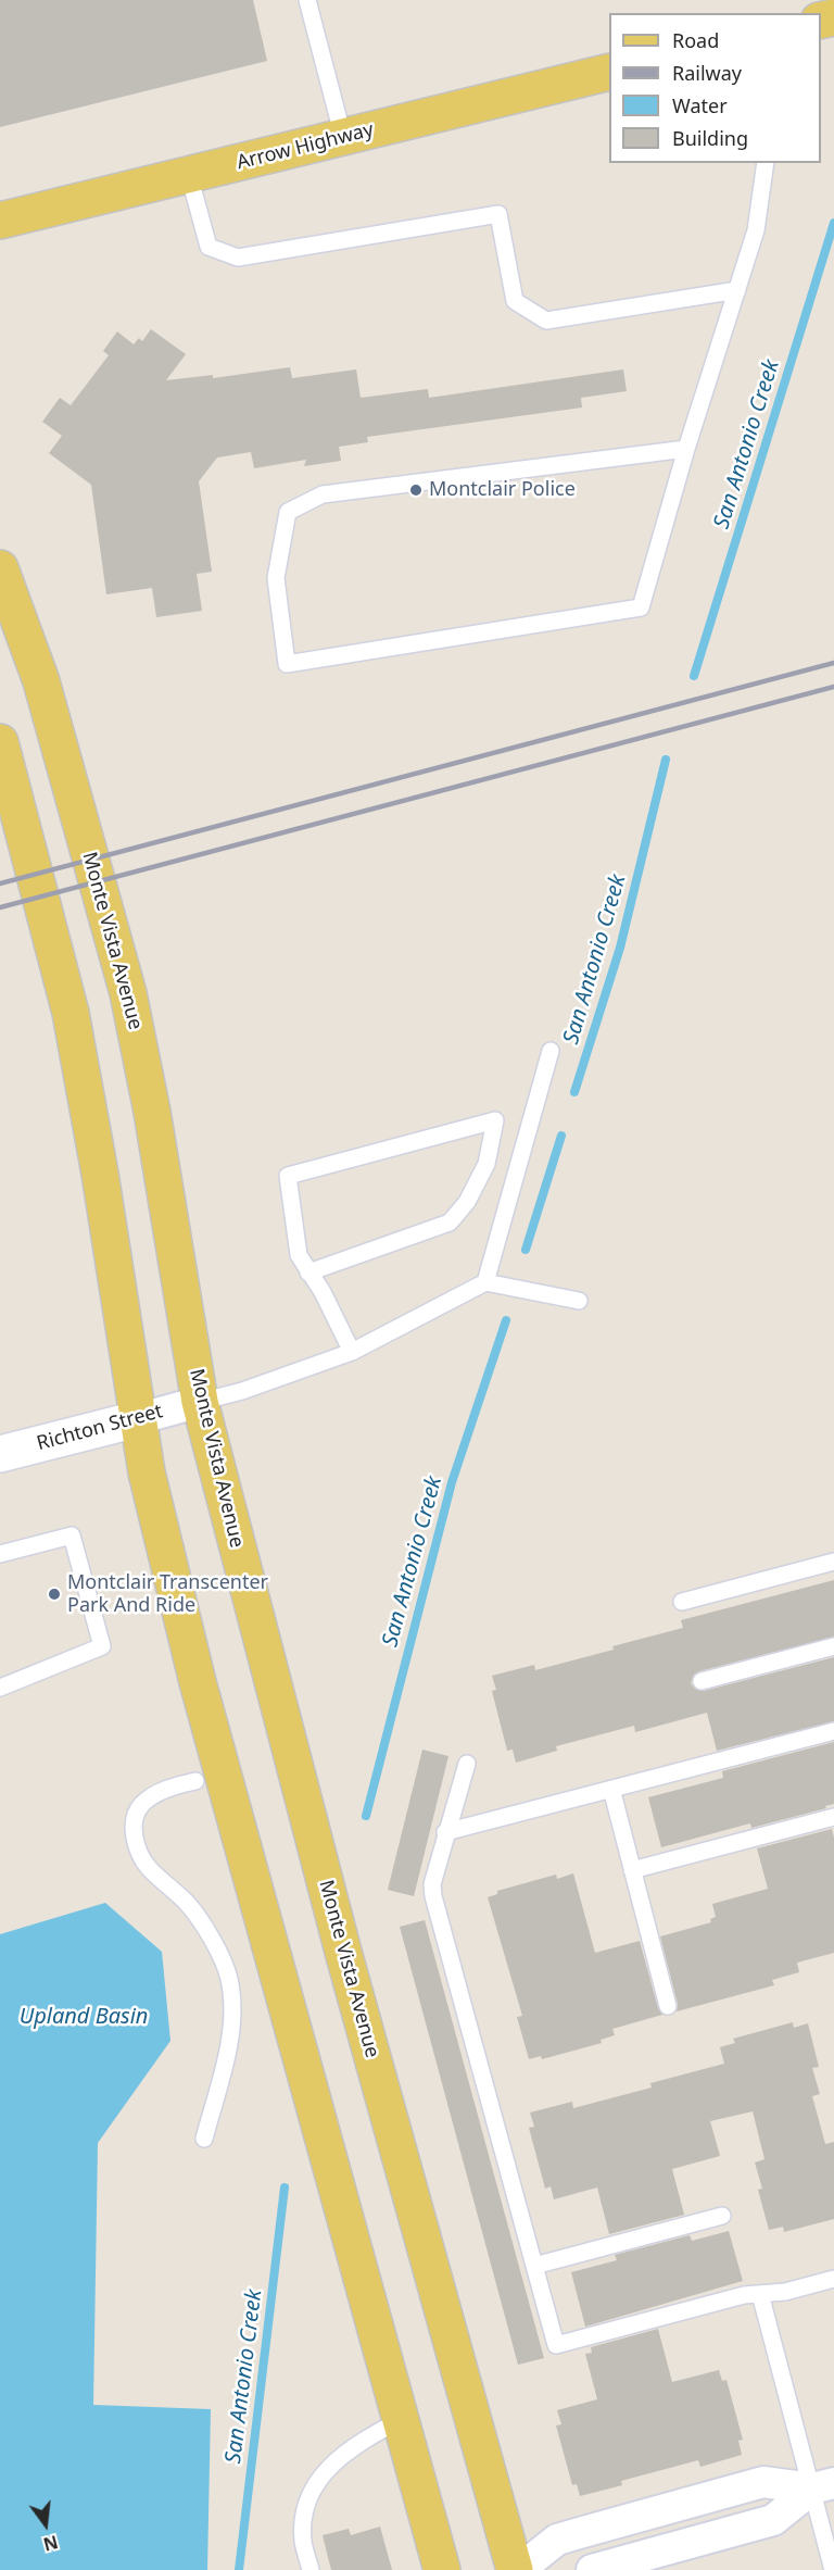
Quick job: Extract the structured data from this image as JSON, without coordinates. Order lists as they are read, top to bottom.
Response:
{
  "streets": {
    "main road": ["Arrow Highway", "Monte Vista Avenue"],
    "street": ["Richton Street"]
  },
  "crossings": [
    ["Monte Vista Avenue", "Richton Street"]
  ],
  "water": ["San Antonio Creek", "Upland Basin"],
  "places": ["Montclair Police", "Montclair Transcenter Park And Ride"],
  "legend": [
    "Road",
    "Railway",
    "Water",
    "Building"
  ],
  "north": "bottom"
}
